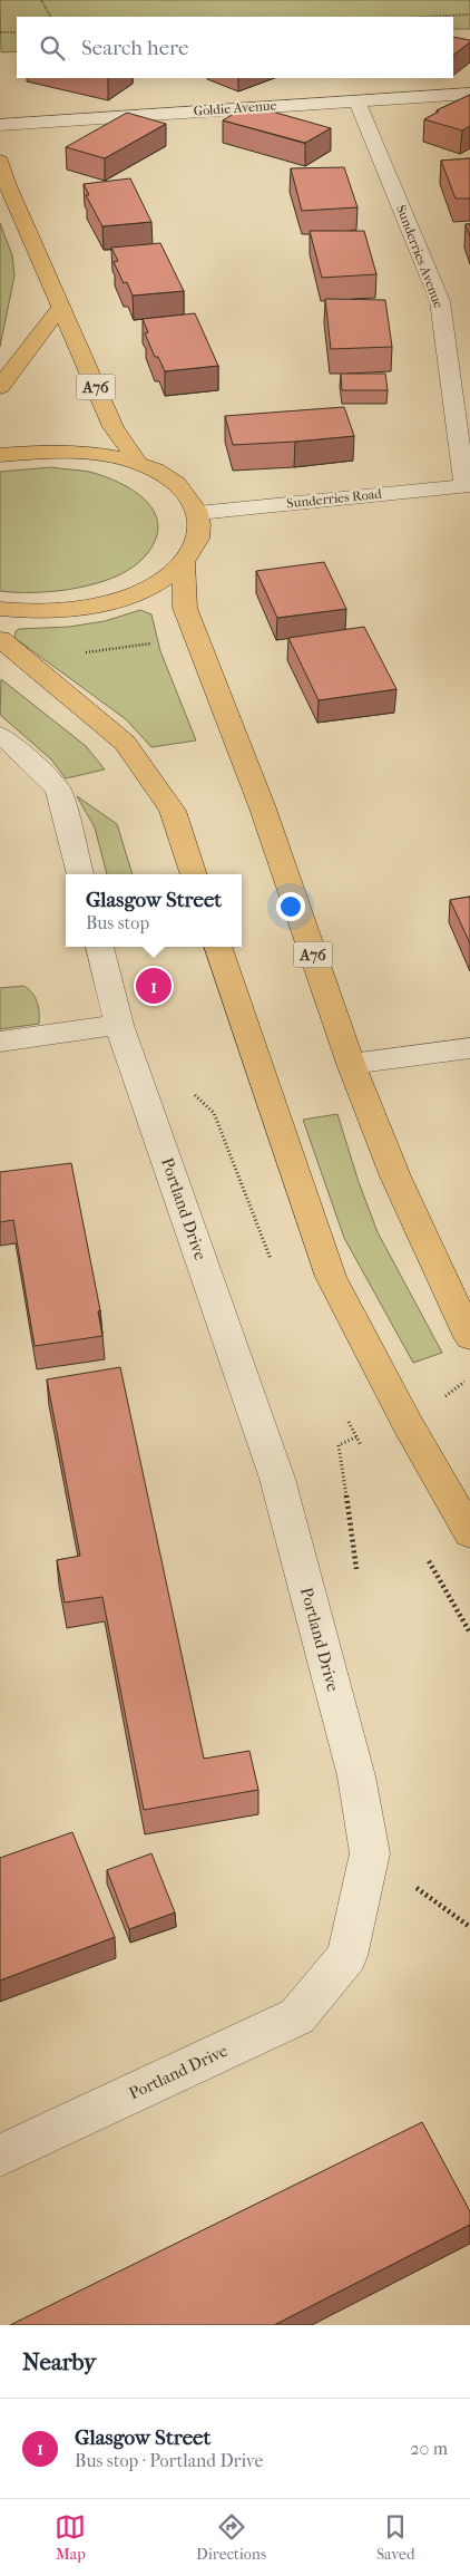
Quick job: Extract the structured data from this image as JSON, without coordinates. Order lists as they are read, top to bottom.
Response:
{
  "streets": {
    "main road": ["A76"],
    "street": [
      "Goldie Avenue",
      "Sunderries Avenue",
      "Sunderries Road",
      "Portland Drive"
    ]
  },
  "crossings": [
    ["Goldie Avenue", "Sunderries Avenue"],
    ["Sunderries Avenue", "Sunderries Road"],
    ["A76", "Sunderries Road"]
  ],
  "page": {
    "search": "Search here",
    "popup": ["Glasgow Street", "Bus stop"],
    "pins": "1",
    "heading": "Nearby",
    "list": [
      {
        "mark": "1",
        "name": "Glasgow Street",
        "note": "Bus stop · Portland Drive",
        "value": "20 m"
      }
    ],
    "nav": ["Map", "Directions", "Saved"]
  }
}
